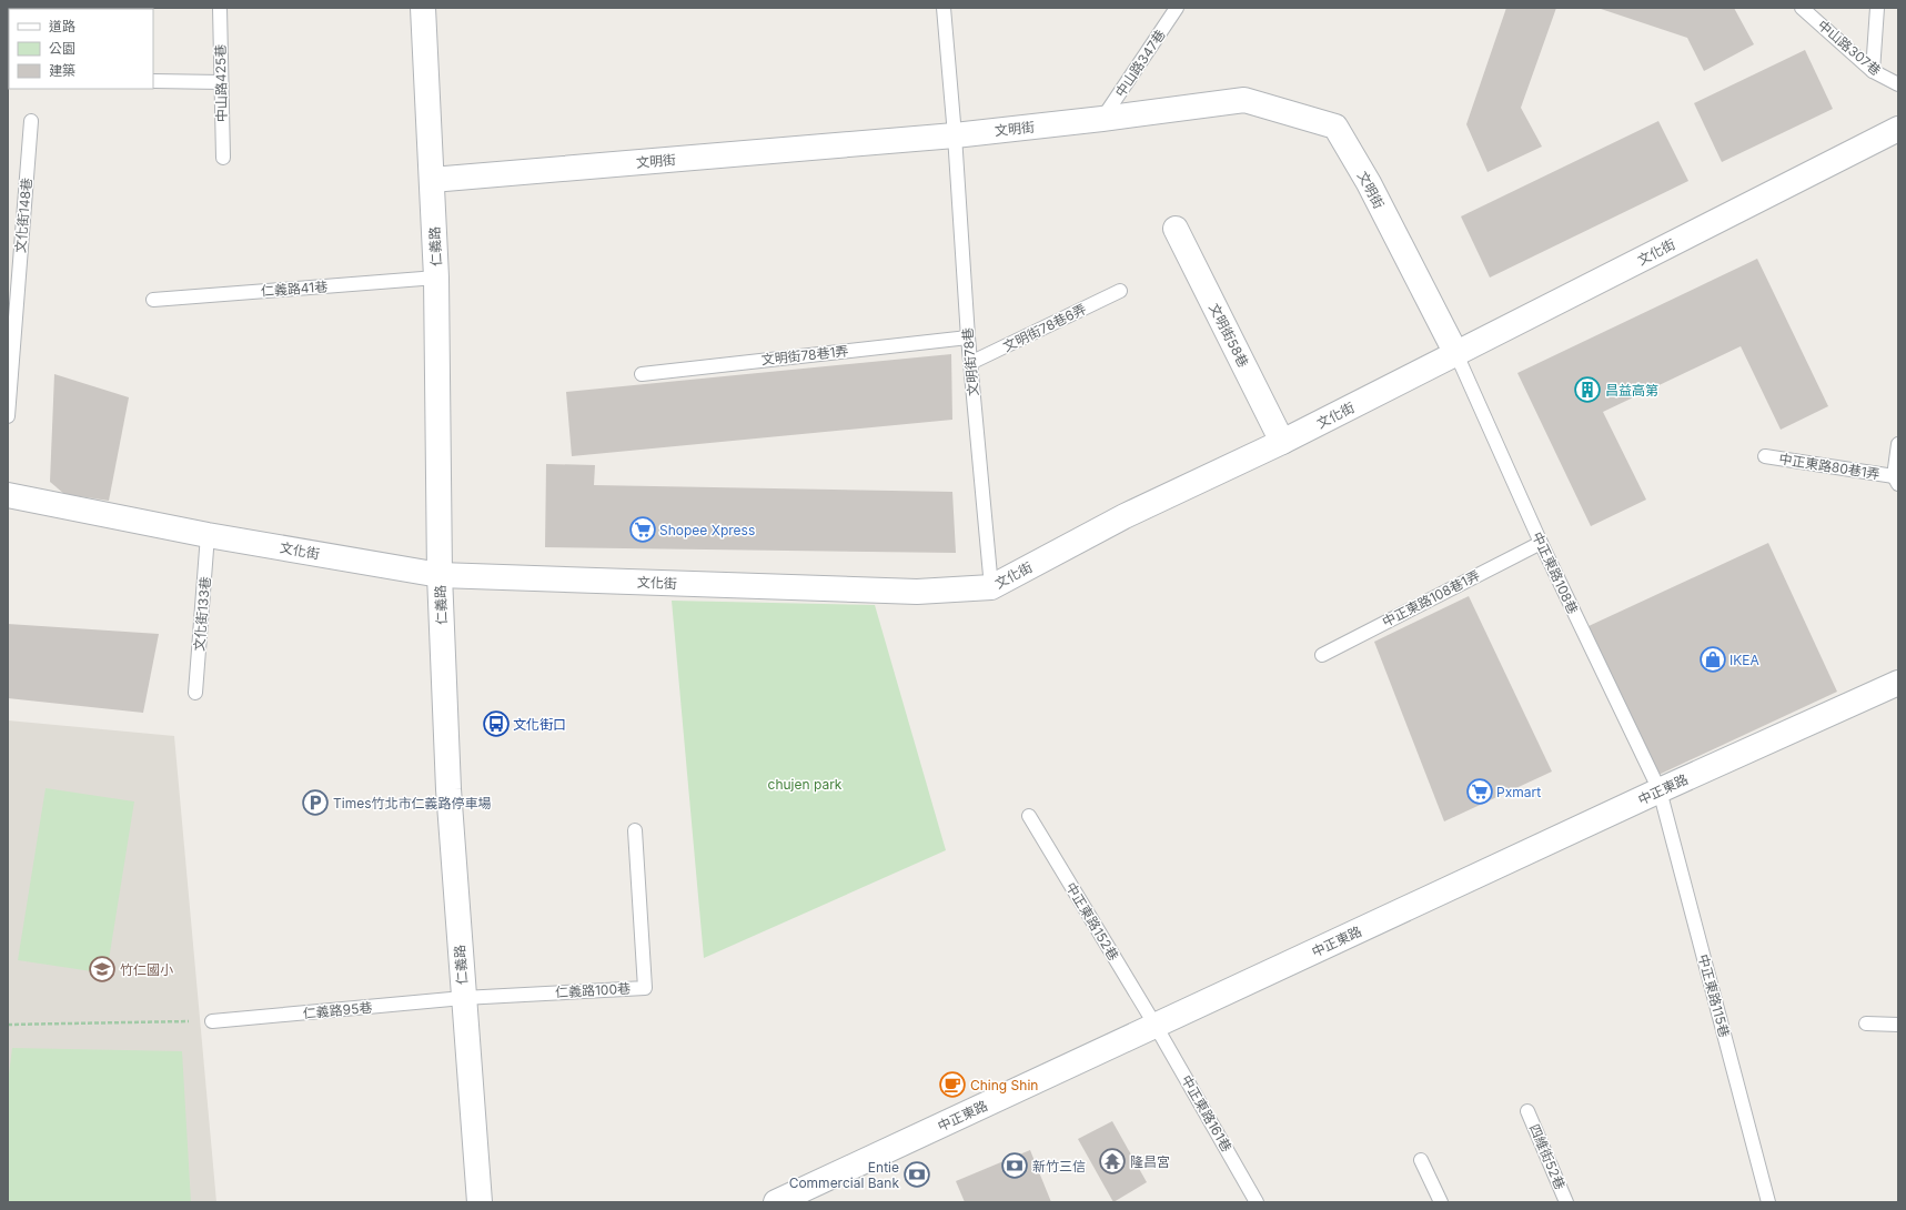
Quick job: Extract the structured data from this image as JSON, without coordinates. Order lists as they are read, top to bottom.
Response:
{
  "streets": {
    "street": [
      "文明街",
      "仁義路",
      "文化街",
      "文明街58巷",
      "中正東路"
    ],
    "lane": [
      "中山路307巷",
      "中山路347巷",
      "中山路425巷",
      "文化街148巷",
      "仁義路41巷",
      "文明街78巷6弄",
      "文明街78巷1弄",
      "文明街78巷",
      "中正東路80巷1弄",
      "中正東路108巷",
      "中正東路108巷1弄",
      "文化街133巷",
      "中正東路152巷",
      "仁義路100巷",
      "中正東路115巷",
      "仁義路95巷",
      "中正東路161巷",
      "四維街52巷"
    ]
  },
  "crossings": [
    ["中山路347巷", "文明街"],
    ["文明街", "仁義路"],
    ["文明街", "文化街"],
    ["文明街", "文明街78巷"],
    ["文明街", "中正東路108巷"],
    ["仁義路", "文化街"],
    ["仁義路", "仁義路41巷"],
    ["仁義路", "仁義路100巷"],
    ["仁義路", "仁義路95巷"],
    ["文化街", "文明街58巷"],
    ["文化街", "文明街78巷"],
    ["文化街", "中正東路108巷"],
    ["文化街", "文化街133巷"],
    ["文明街78巷6弄", "文明街78巷"],
    ["文明街78巷1弄", "文明街78巷"],
    ["中正東路108巷", "中正東路108巷1弄"],
    ["中正東路108巷", "中正東路"],
    ["中正東路108巷", "中正東路115巷"],
    ["中正東路", "中正東路152巷"],
    ["中正東路", "中正東路115巷"],
    ["中正東路", "中正東路161巷"],
    ["中正東路152巷", "中正東路161巷"],
    ["仁義路100巷", "仁義路95巷"]
  ],
  "parks": ["chujen park"],
  "places": {
    "building": ["昌益高第"],
    "supermarket": ["Shopee Xpress", "Pxmart"],
    "shop": ["IKEA"],
    "bus stop": ["文化街口"],
    "parking": ["Times竹北市仁義路停車場"],
    "school or university": ["竹仁國小"],
    "cafe": ["Ching Shin"],
    "temple": ["隆昌宮"],
    "bank": ["新竹三信", "Entie Commercial Bank"]
  },
  "legend": ["道路", "公園", "建築"]
}
